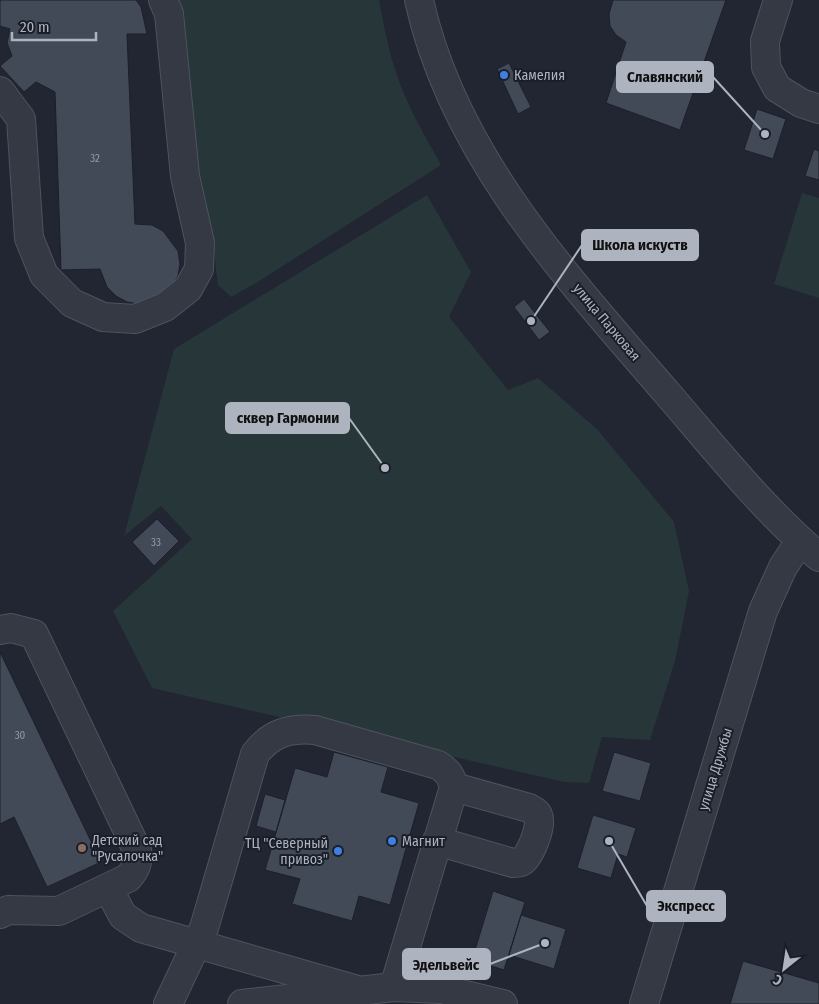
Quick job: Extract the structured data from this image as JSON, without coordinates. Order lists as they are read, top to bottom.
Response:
{
  "streets": {
    "street": ["улица Парковая", "улица Дружбы"]
  },
  "crossings": [
    ["улица Парковая", "улица Дружбы"]
  ],
  "places": [
    "Камелия",
    "Славянский",
    "Школа искуств",
    "сквер Гармонии",
    "Магнит",
    "Экспресс",
    "Детский сад \"Русалочка\"",
    "ТЦ \"Северный привоз\"",
    "Эдельвейс"
  ],
  "house_numbers": ["32", "33", "30"],
  "scale_bar": "20 m",
  "north": "bottom left"
}
